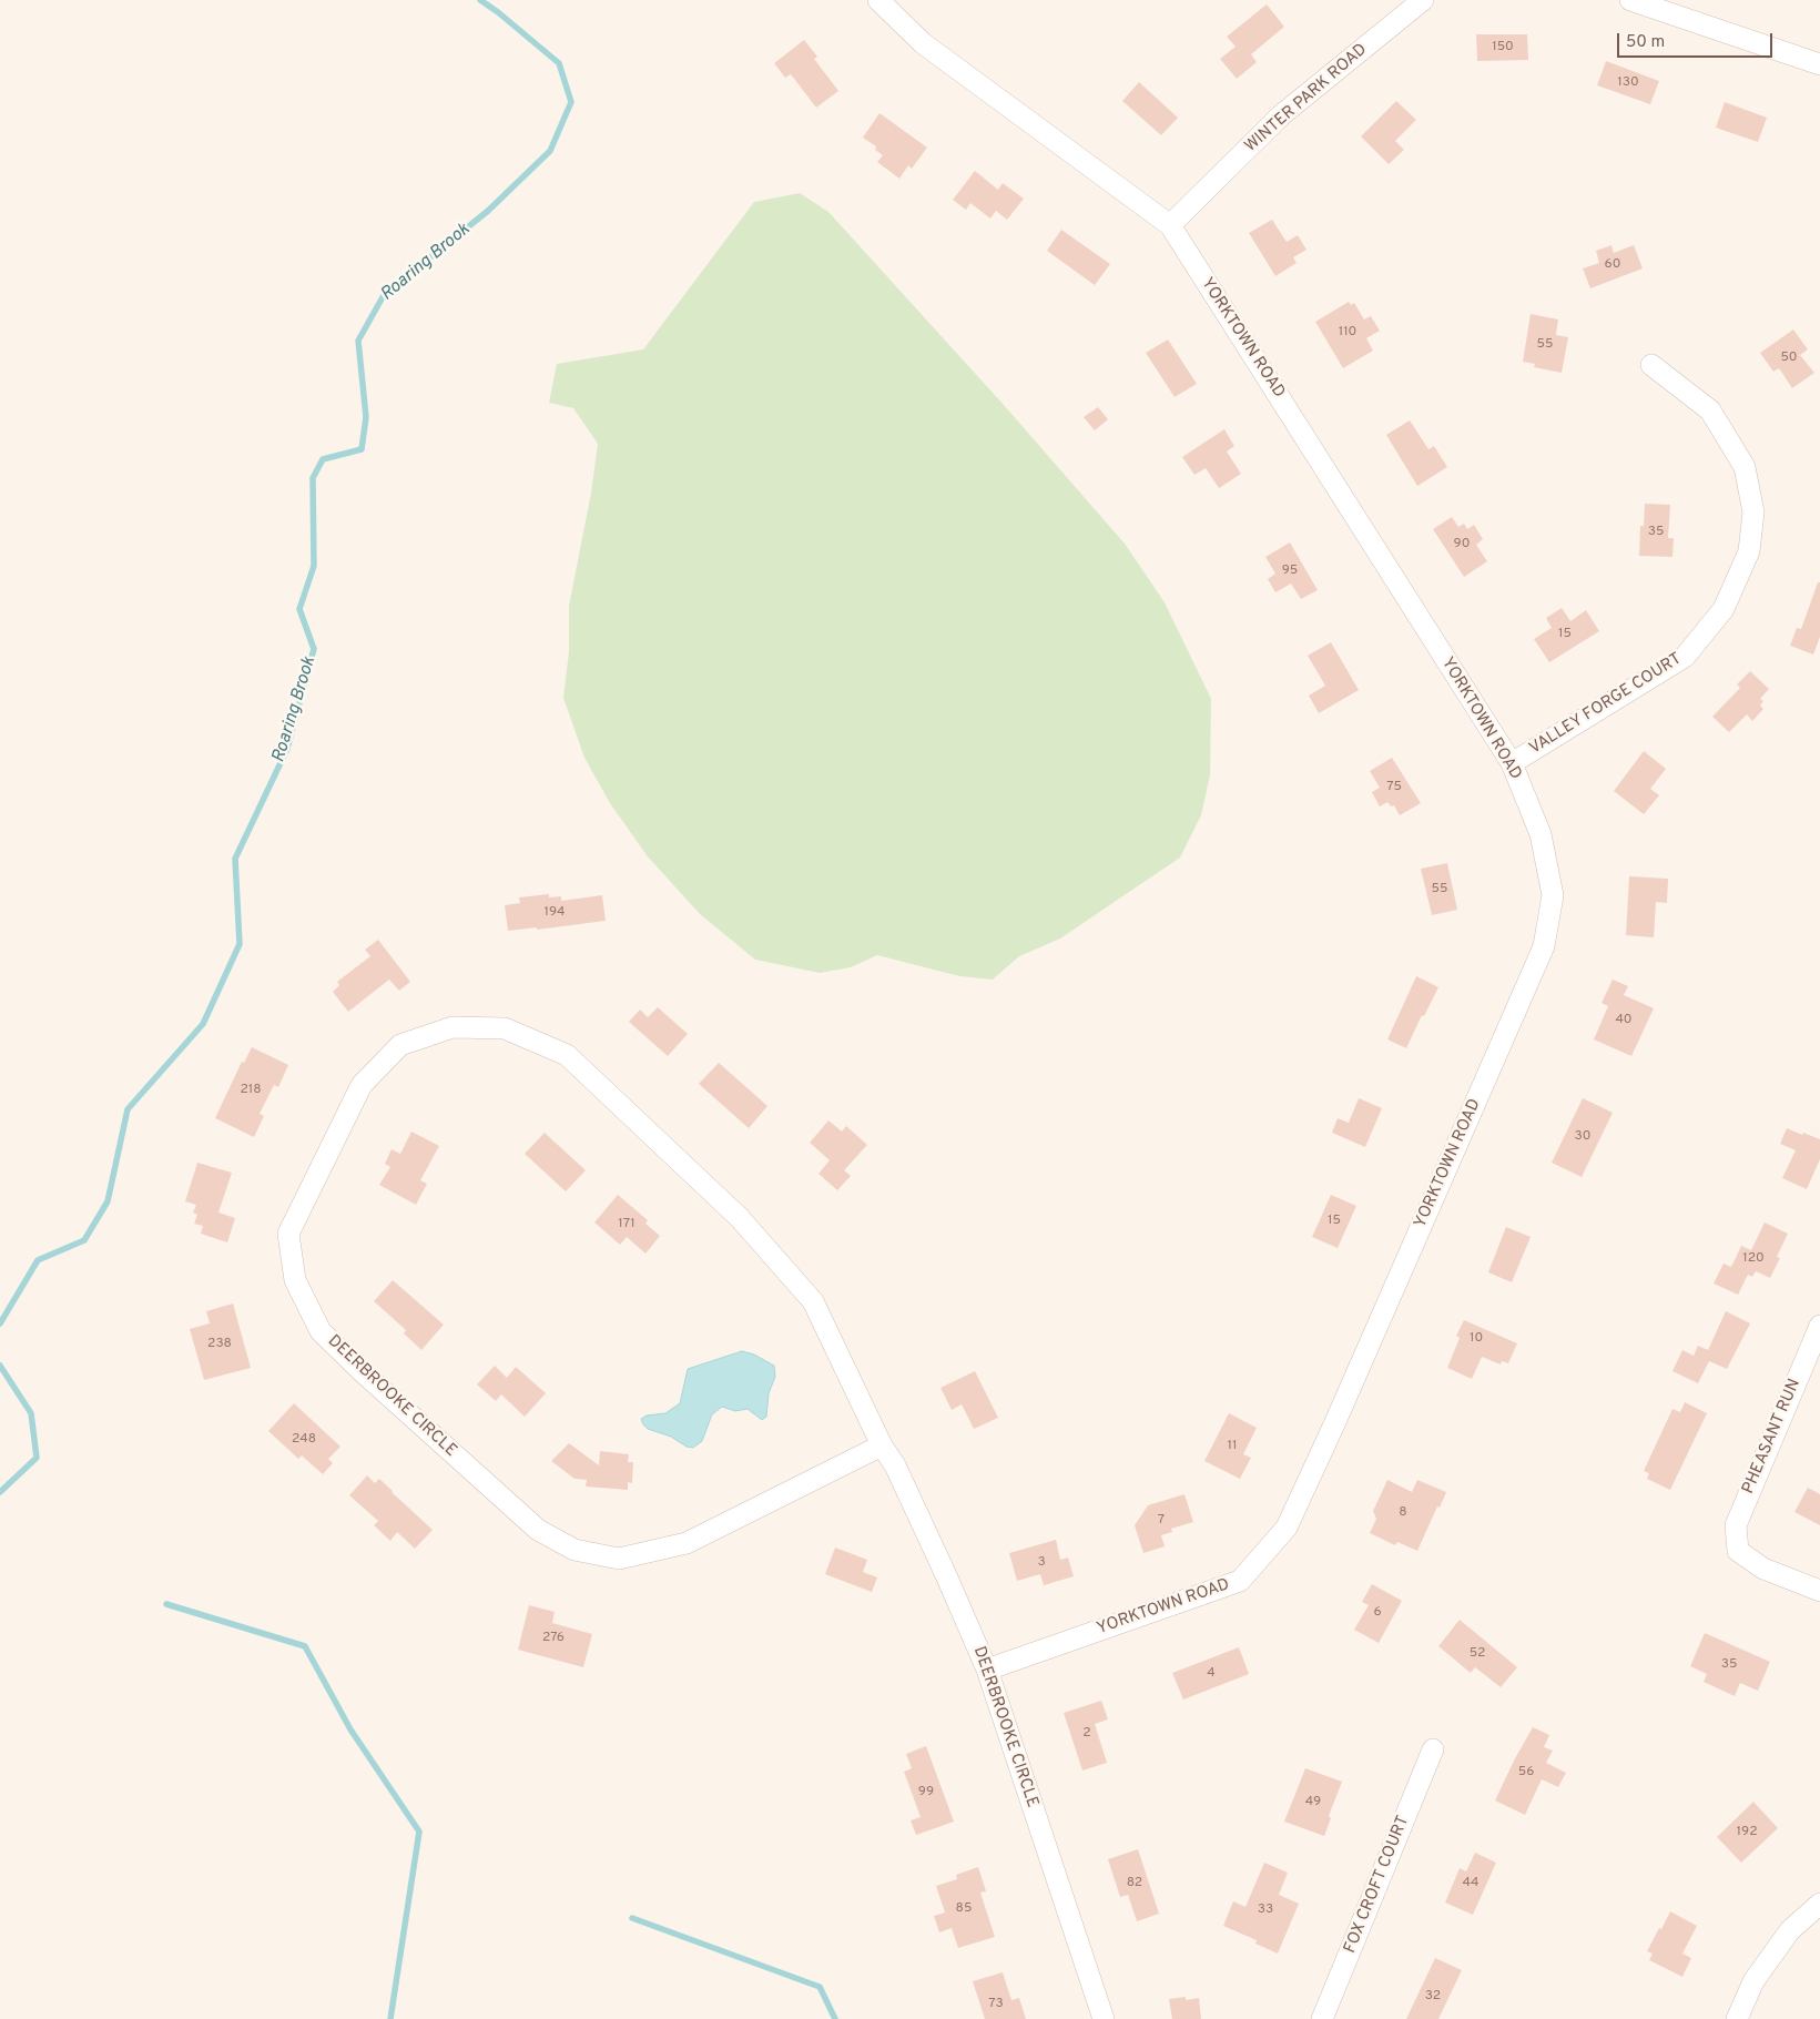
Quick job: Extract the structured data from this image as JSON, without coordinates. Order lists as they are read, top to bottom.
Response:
{
  "streets": {
    "street": [
      "WINTER PARK ROAD",
      "YORKTOWN ROAD",
      "VALLEY FORGE COURT",
      "DEERBROOKE CIRCLE",
      "PHEASANT RUN",
      "FOX CROFT COURT"
    ]
  },
  "crossings": [
    ["WINTER PARK ROAD", "YORKTOWN ROAD"],
    ["YORKTOWN ROAD", "VALLEY FORGE COURT"],
    ["YORKTOWN ROAD", "DEERBROOKE CIRCLE"]
  ],
  "water": ["Roaring Brook"],
  "house_numbers": [
    "150",
    "130",
    "60",
    "110",
    "55",
    "50",
    "35",
    "90",
    "95",
    "15",
    "75",
    "55",
    "194",
    "40",
    "218",
    "30",
    "15",
    "171",
    "120",
    "10",
    "238",
    "248",
    "11",
    "8",
    "7",
    "3",
    "6",
    "276",
    "52",
    "35",
    "4",
    "2",
    "56",
    "99",
    "49",
    "192",
    "82",
    "44",
    "85",
    "33",
    "32",
    "73"
  ],
  "scale_bar": "50 m"
}
